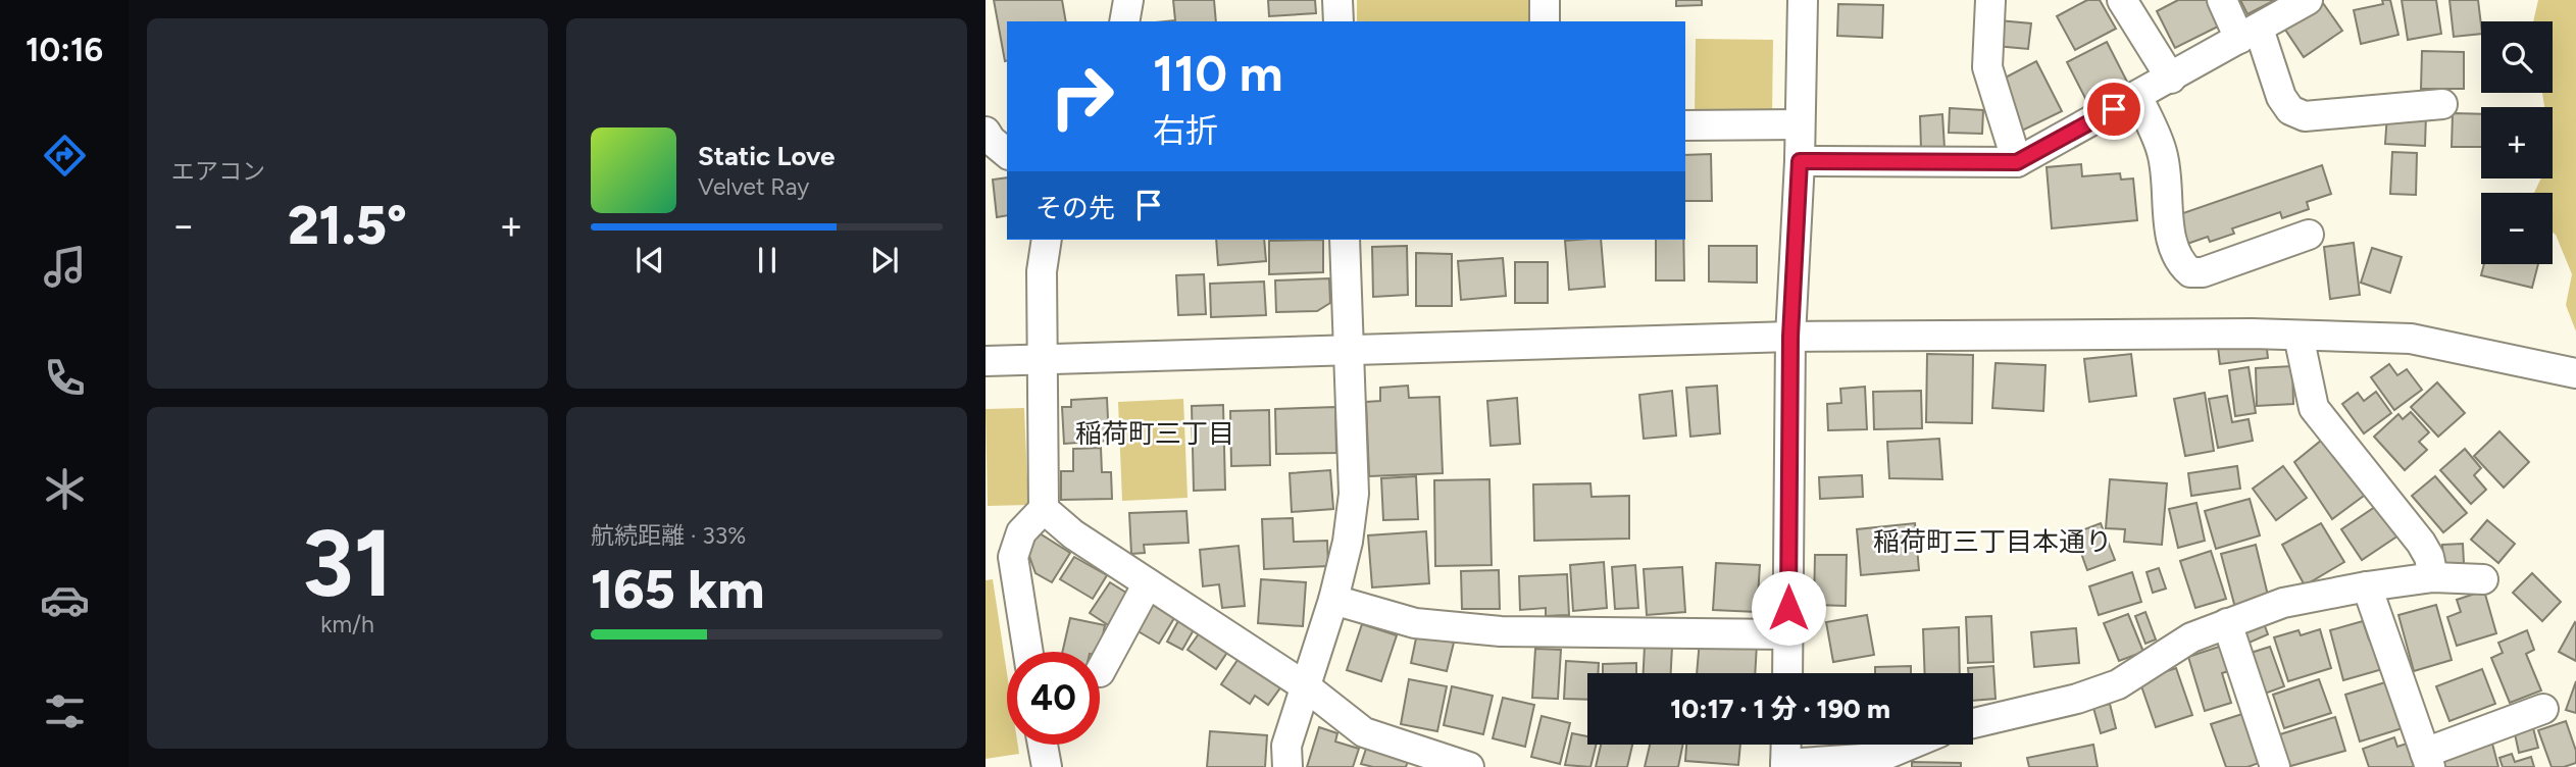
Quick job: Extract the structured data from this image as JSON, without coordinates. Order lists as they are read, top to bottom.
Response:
{
  "districts": ["稲荷町三丁目", "稲荷町三丁目本通り"],
  "page": {
    "tabs": "10:16",
    "tile": [
      "エアコン",
      ["31", "km/h"],
      ["航続距離 · 33%", "165 km"]
    ],
    "map_buttons": ["+", "−"],
    "turn": ["110 m", "右折"],
    "song": ["Static Love", "Velvet Ray"],
    "then": "その先",
    "heat": ["−", "21.5°", "+"],
    "limit": "40",
    "trip": "10:17 · 1 分 · 190 m"
  }
}
